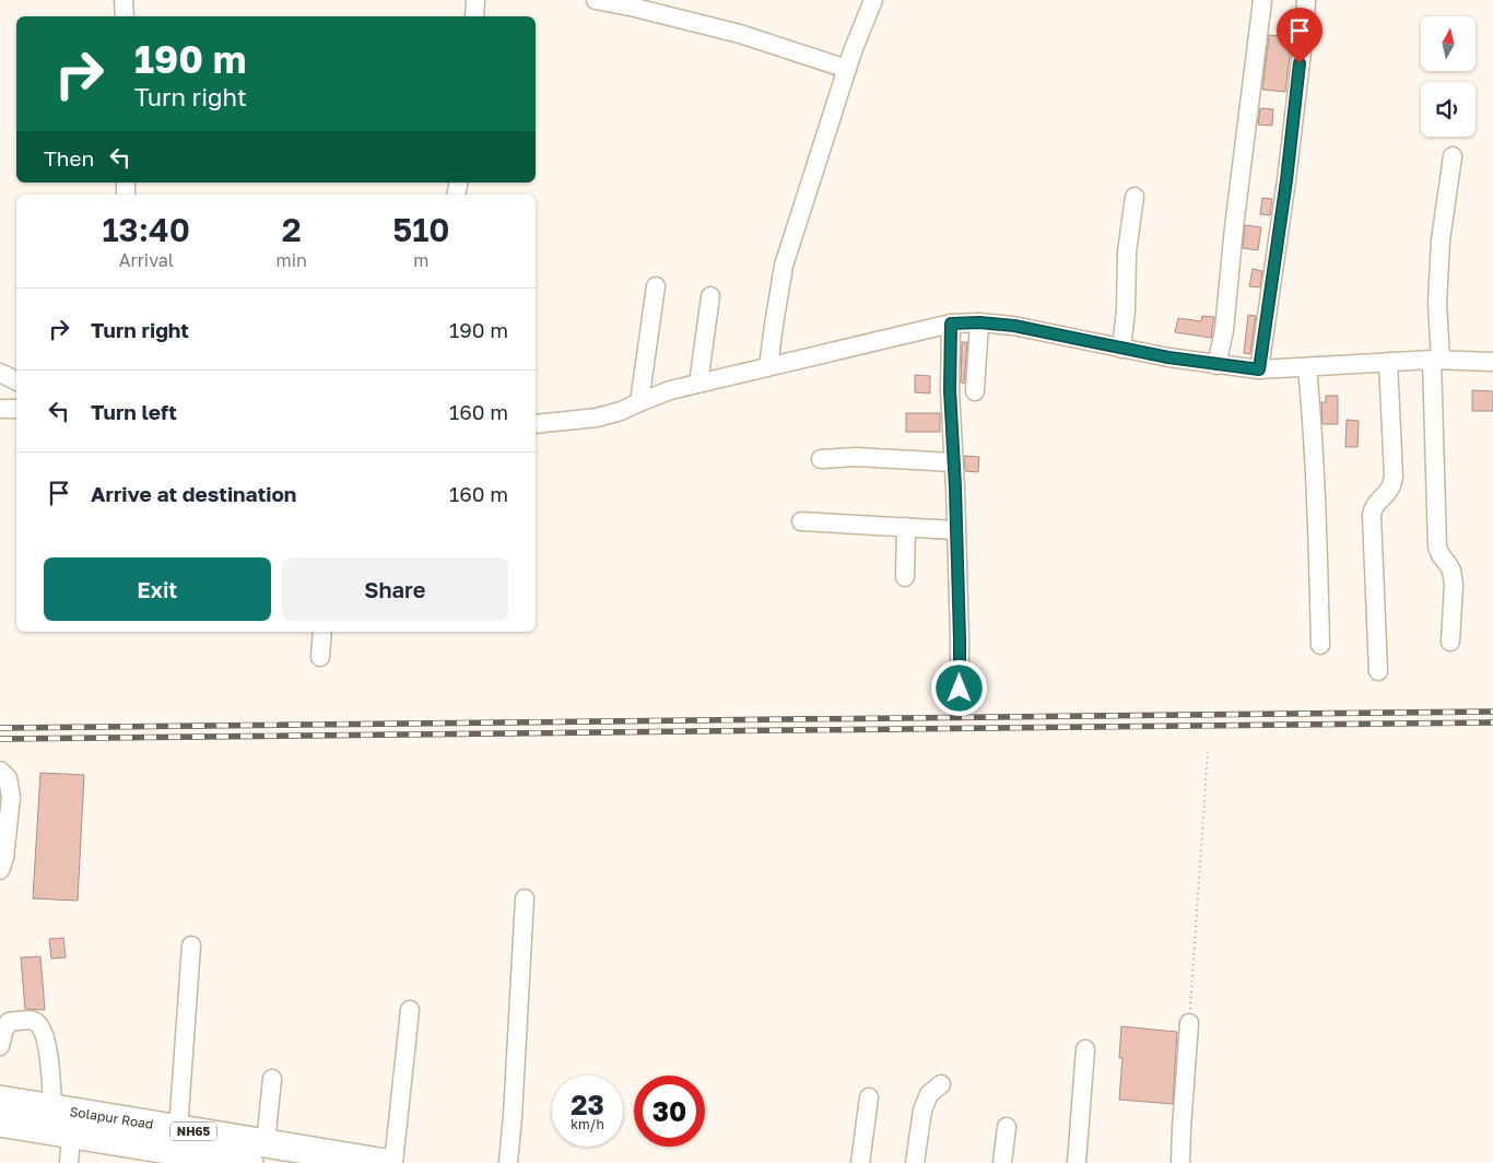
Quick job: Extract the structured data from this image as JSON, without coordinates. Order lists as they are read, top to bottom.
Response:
{
  "streets": {
    "highway": ["Solapur Road", "NH65"]
  },
  "north": "top",
  "page": {
    "turn": ["190 m", "Turn right"],
    "then": "Then",
    "eta": [
      "13:40",
      "Arrival",
      "2",
      "min",
      "510",
      "m"
    ],
    "list": [
      {
        "name": "Turn right",
        "value": "190 m"
      },
      {
        "name": "Turn left",
        "value": "160 m"
      },
      {
        "name": "Arrive at destination",
        "value": "160 m"
      }
    ],
    "buttons": ["Exit", "Share"],
    "speed": "23 km/h",
    "limit": "30"
  }
}
